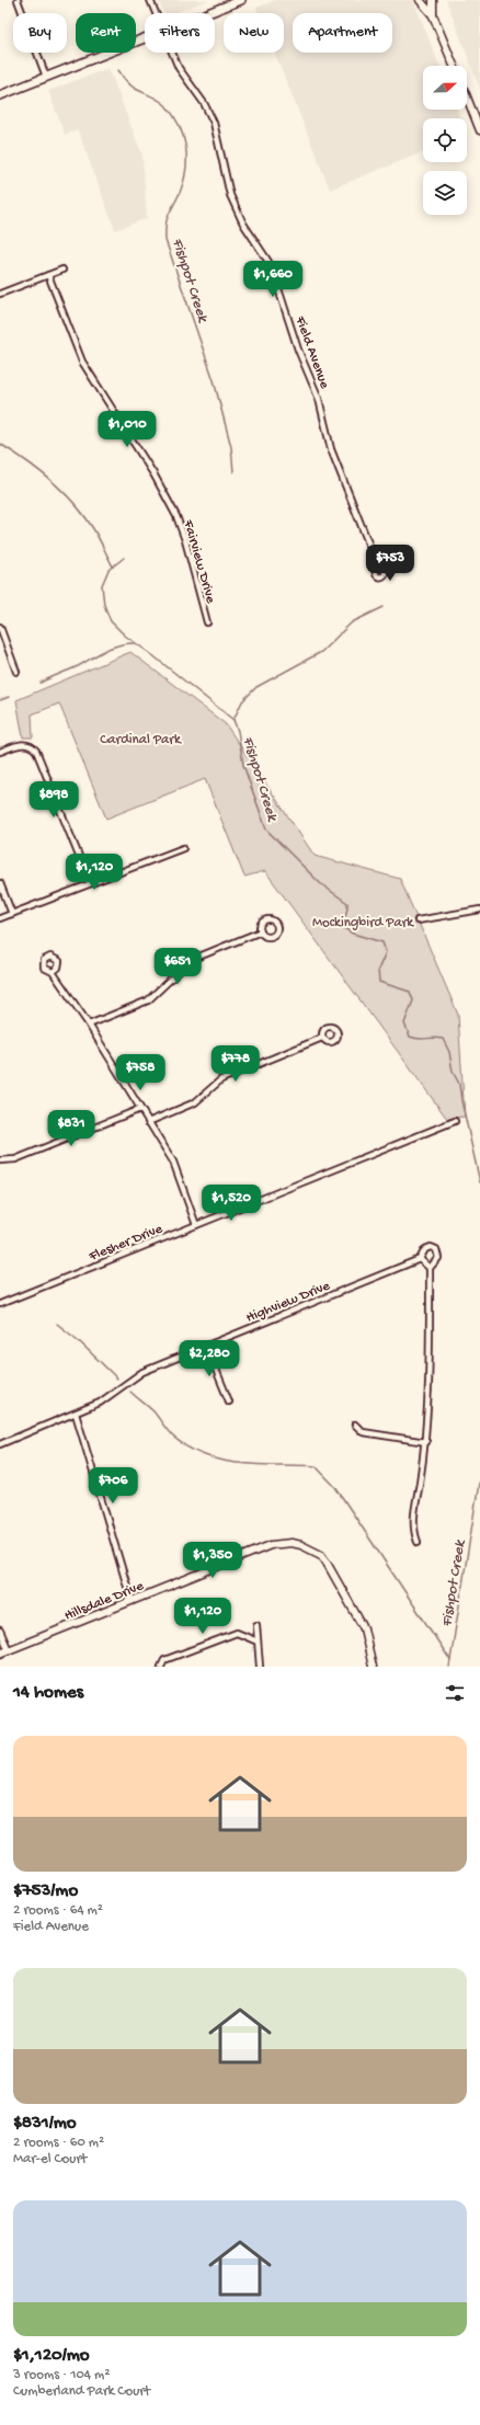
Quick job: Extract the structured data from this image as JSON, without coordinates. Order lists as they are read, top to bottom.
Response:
{
  "streets": {
    "street": [
      "Field Avenue",
      "Fairview Drive",
      "Flesher Drive",
      "Highview Drive",
      "Hillsdale Drive"
    ]
  },
  "water": ["Fishpot Creek"],
  "parks": ["Cardinal Park", "Mockingbird Park"],
  "north": "right",
  "page": {
    "chip": [
      "Buy",
      "Rent",
      "Filters",
      "New",
      "Apartment"
    ],
    "price": [
      "$1,660",
      "$1,010",
      "$753",
      "$898",
      "$1,120",
      "$651",
      "$778",
      "$758",
      "$831",
      "$1,520",
      "$2,280",
      "$706",
      "$1,350",
      "$1,120"
    ],
    "heading": "14 homes",
    "list": [
      {
        "name": "$753/mo",
        "note": "2 rooms · 64 m² · Field Avenue"
      },
      {
        "name": "$831/mo",
        "note": "2 rooms · 60 m² · Mar-el Court"
      },
      {
        "name": "$1,120/mo",
        "note": "3 rooms · 104 m² · Cumberland Park Court"
      }
    ]
  }
}
